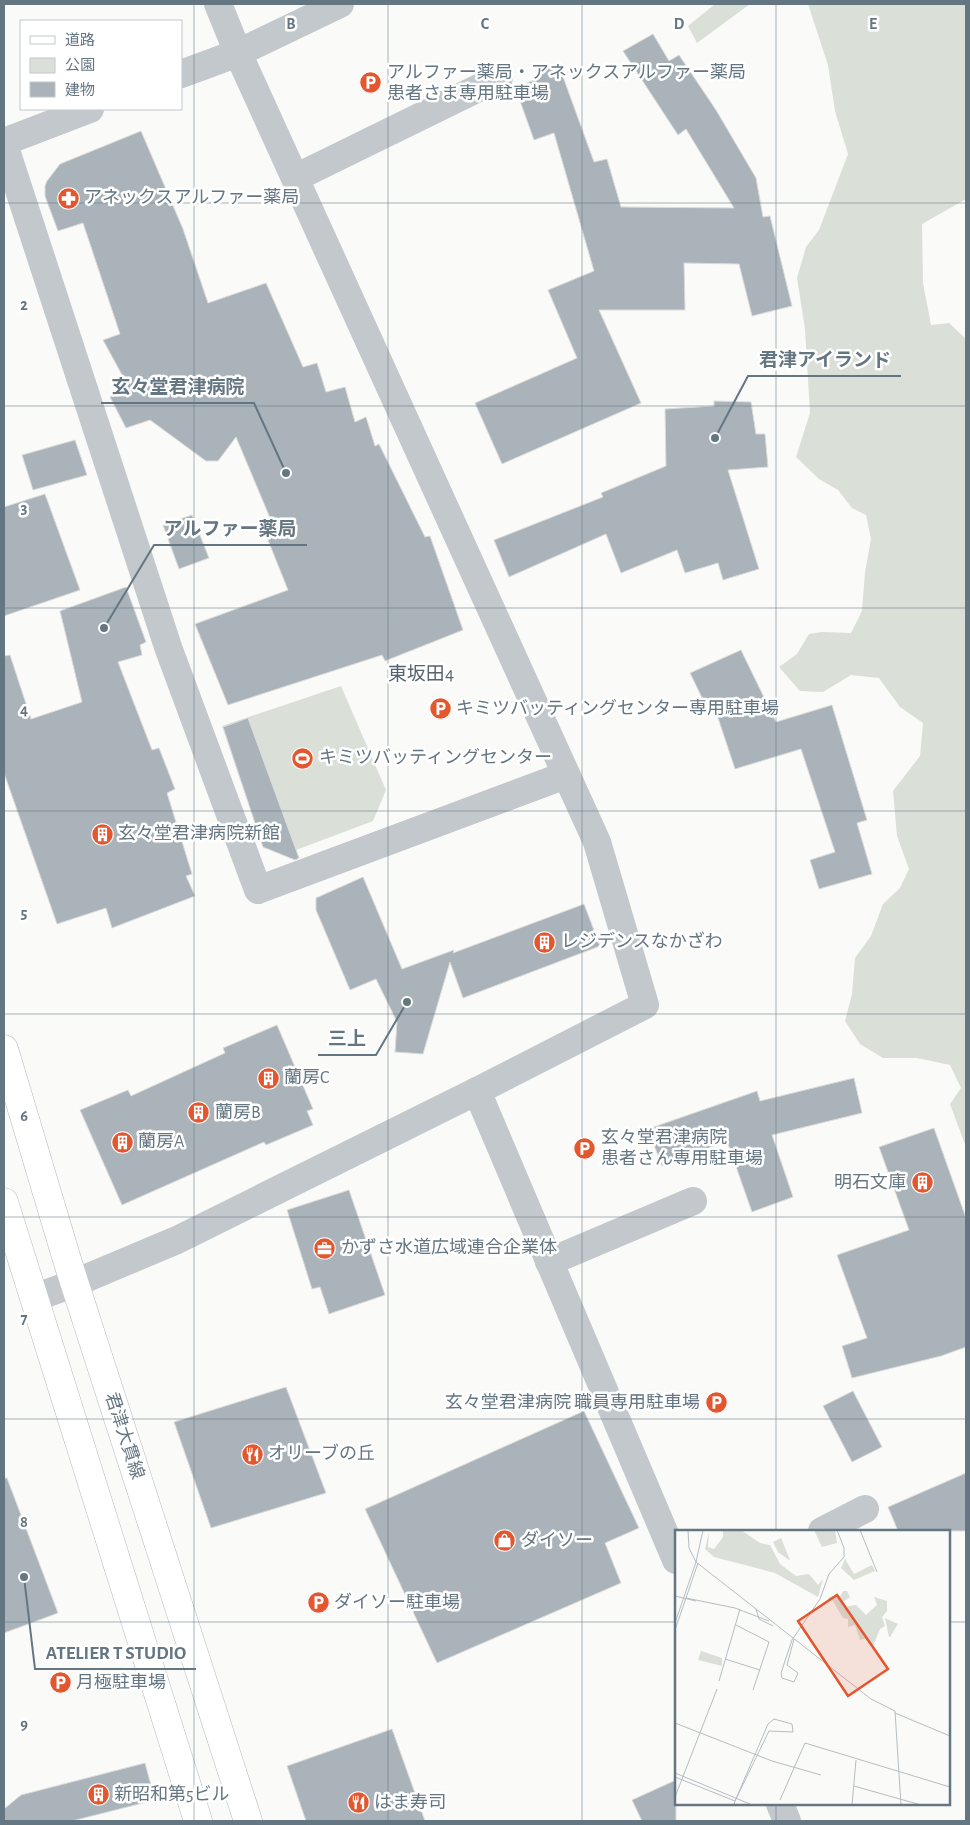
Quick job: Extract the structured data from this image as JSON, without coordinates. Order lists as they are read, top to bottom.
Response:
{
  "streets": {
    "main road": ["君津大貫線"]
  },
  "districts": ["東坂田4"],
  "places": {
    "parking": [
      "アルファー薬局・アネックスアルファー薬局 患者さま専用駐車場",
      "キミツバッティングセンター専用駐車場",
      "玄々堂君津病院 患者さん専用駐車場",
      "玄々堂君津病院 職員専用駐車場",
      "ダイソー駐車場",
      "月極駐車場"
    ],
    "pharmacy": ["アネックスアルファー薬局"],
    "other": [
      "君津アイランド",
      "玄々堂君津病院",
      "アルファー薬局",
      "三上",
      "ATELIER T STUDIO"
    ],
    "sports": ["キミツバッティングセンター"],
    "building": [
      "玄々堂君津病院新館",
      "レジデンスなかざわ",
      "蘭房C",
      "蘭房B",
      "蘭房A",
      "明石文庫",
      "新昭和第5ビル"
    ],
    "office": ["かずさ水道広域連合企業体"],
    "restaurant": ["オリーブの丘", "はま寿司"],
    "shop": ["ダイソー"]
  },
  "legend": ["道路", "公園", "建物"],
  "grid": {
    "columns": [
      "B",
      "C",
      "D",
      "E"
    ],
    "rows": [
      "2",
      "3",
      "4",
      "5",
      "6",
      "7",
      "8",
      "9"
    ]
  }
}
